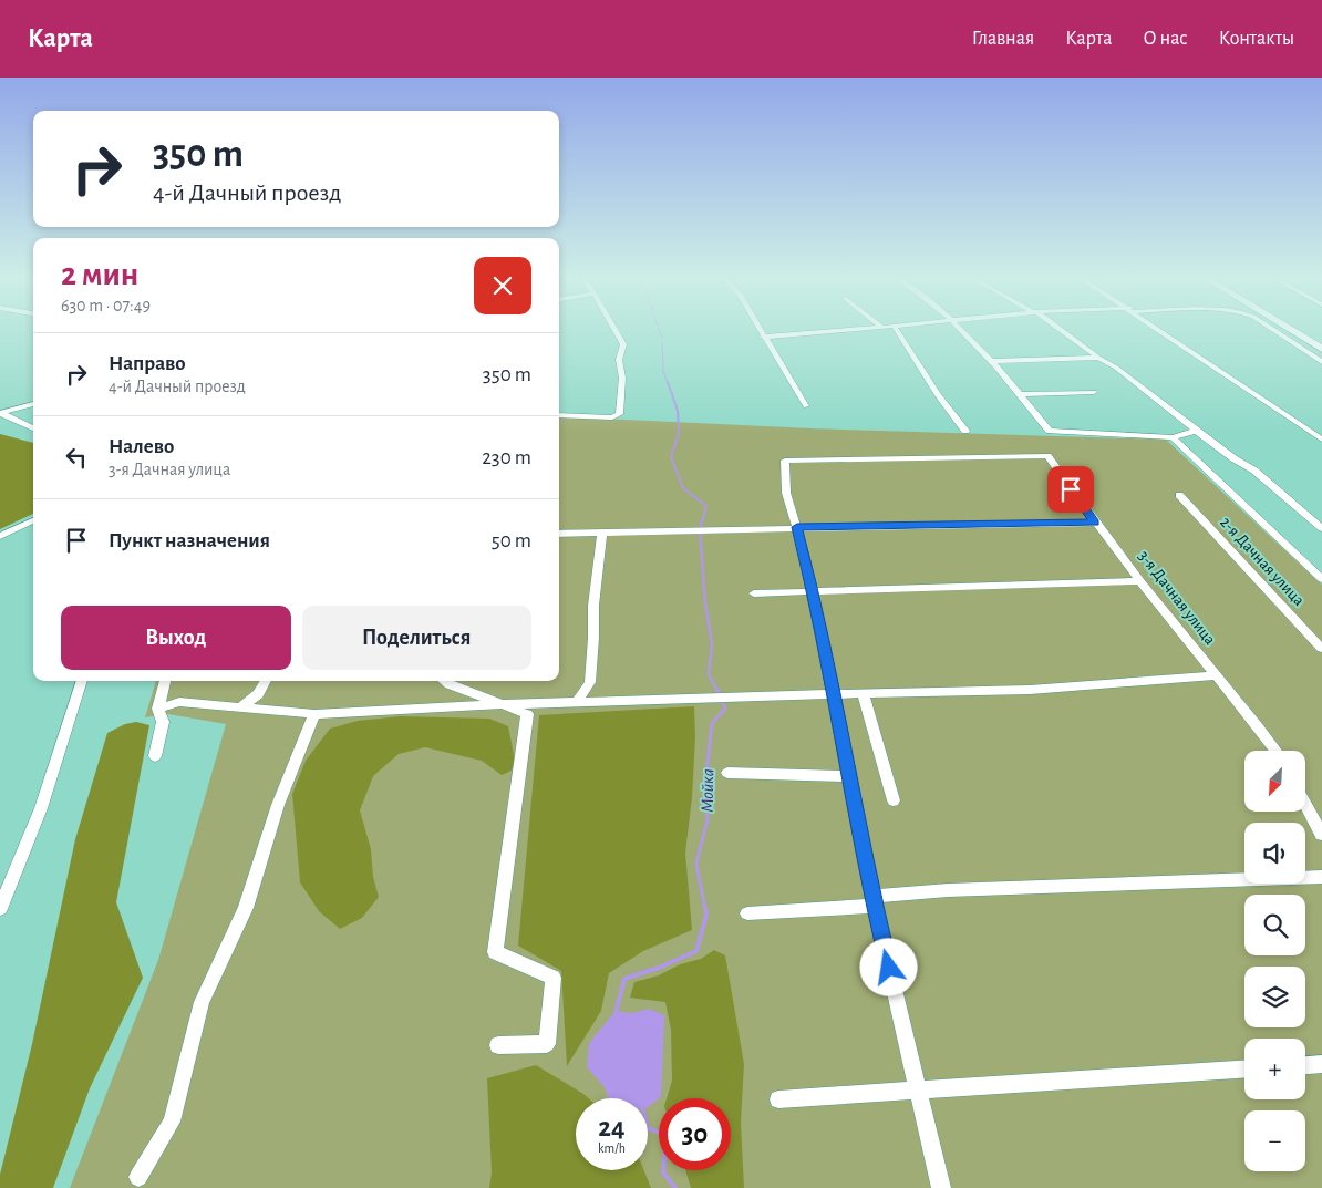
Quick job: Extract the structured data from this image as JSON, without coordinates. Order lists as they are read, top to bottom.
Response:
{
  "streets": {
    "street": ["2-я Дачная улица", "3-я Дачная улица"]
  },
  "water": ["Мойка"],
  "north": "bottom left",
  "page": {
    "header": "Карта",
    "nav": [
      "Главная",
      "Карта",
      "О нас",
      "Контакты"
    ],
    "turn": ["350 m", "4-й Дачный проезд"],
    "heading": ["2 мин", "630 m · 07:49"],
    "list": [
      {
        "name": "Направо",
        "note": "4-й Дачный проезд",
        "value": "350 m"
      },
      {
        "name": "Налево",
        "note": "3-я Дачная улица",
        "value": "230 m"
      },
      {
        "name": "Пункт назначения",
        "value": "50 m"
      }
    ],
    "buttons": ["Выход", "Поделиться"],
    "map_buttons": ["+", "−"],
    "speed": "24 km/h",
    "limit": "30"
  }
}
